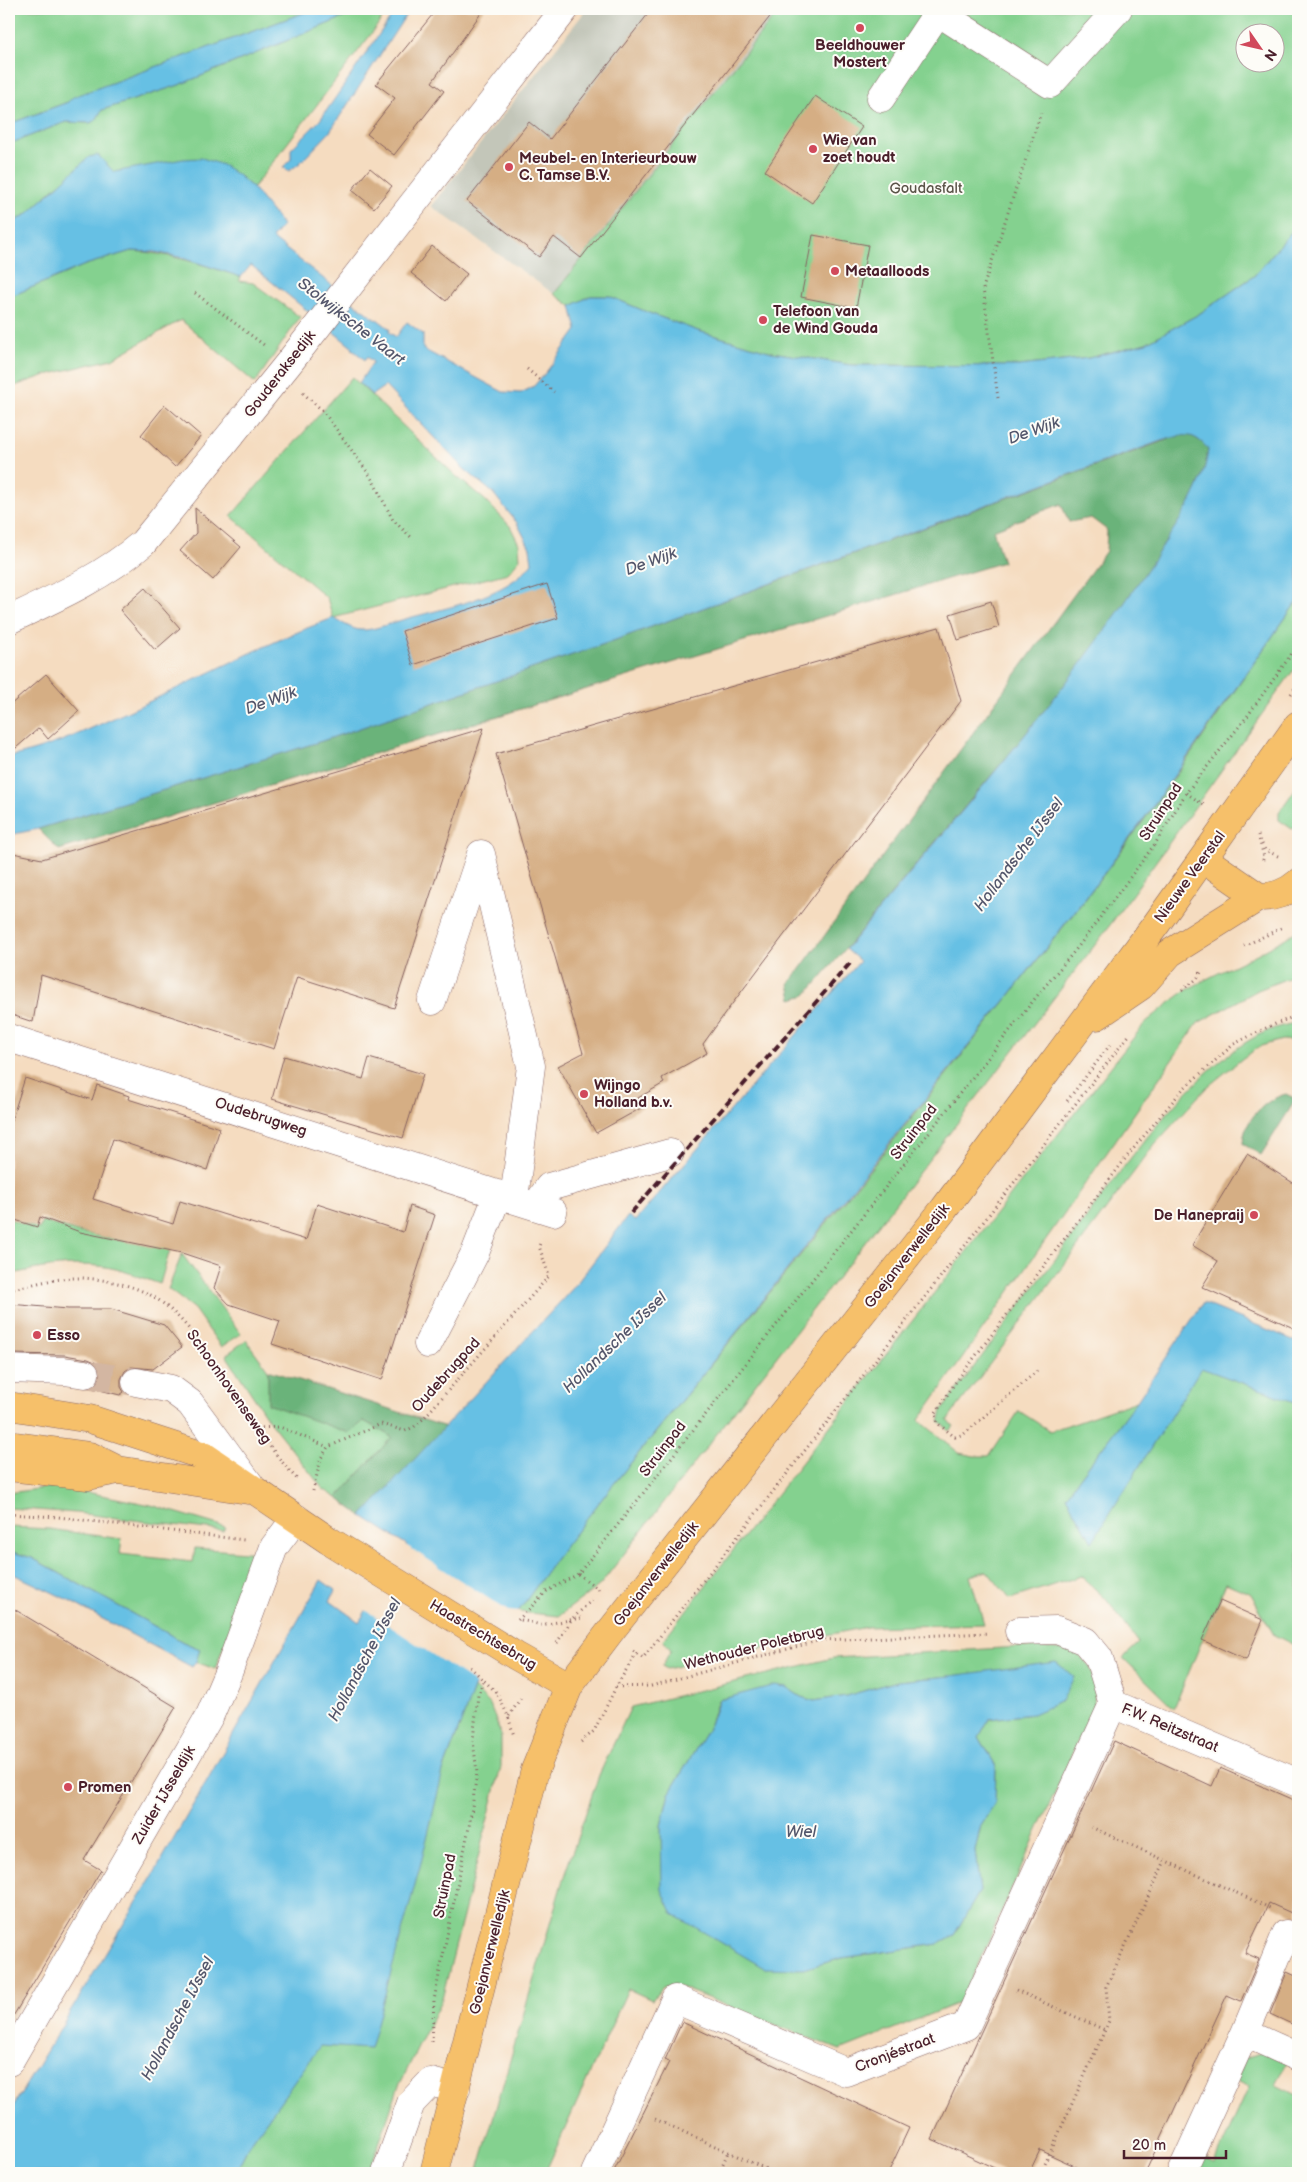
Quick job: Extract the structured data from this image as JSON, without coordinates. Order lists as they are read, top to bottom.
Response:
{
  "streets": {
    "main road": ["Nieuwe Veerstal", "Goejanverwelledijk", "Haastrechtsebrug"],
    "street": [
      "Gouderaksedijk",
      "Oudebrugweg",
      "F.W. Reitzstraat",
      "Zuider IJsseldijk",
      "Cronjéstraat"
    ],
    "path": [
      "Struinpad",
      "Oudebrugpad",
      "Schoonhovenseweg",
      "Wethouder Poletbrug"
    ]
  },
  "crossings": [
    ["Struinpad", "Goejanverwelledijk"],
    ["Nieuwe Veerstal", "Goejanverwelledijk"],
    ["Goejanverwelledijk", "Haastrechtsebrug"],
    ["Haastrechtsebrug", "Zuider IJsseldijk"],
    ["Wethouder Poletbrug", "F.W. Reitzstraat"],
    ["F.W. Reitzstraat", "Cronjéstraat"]
  ],
  "water": [
    "Stolwijksche Vaart",
    "De Wijk",
    "Hollandsche IJssel",
    "Wiel"
  ],
  "parks": ["Goudasfalt"],
  "places": [
    "Beeldhouwer Mostert",
    "Wie van zoet houdt",
    "Meubel- en Interieurbouw C. Tamse B.V.",
    "Metaalloods",
    "Telefoon van de Wind Gouda",
    "Wijngo Holland b.v.",
    "De Hanepraij",
    "Esso",
    "Promen"
  ],
  "scale_bar": "20 m",
  "north": "bottom right"
}
